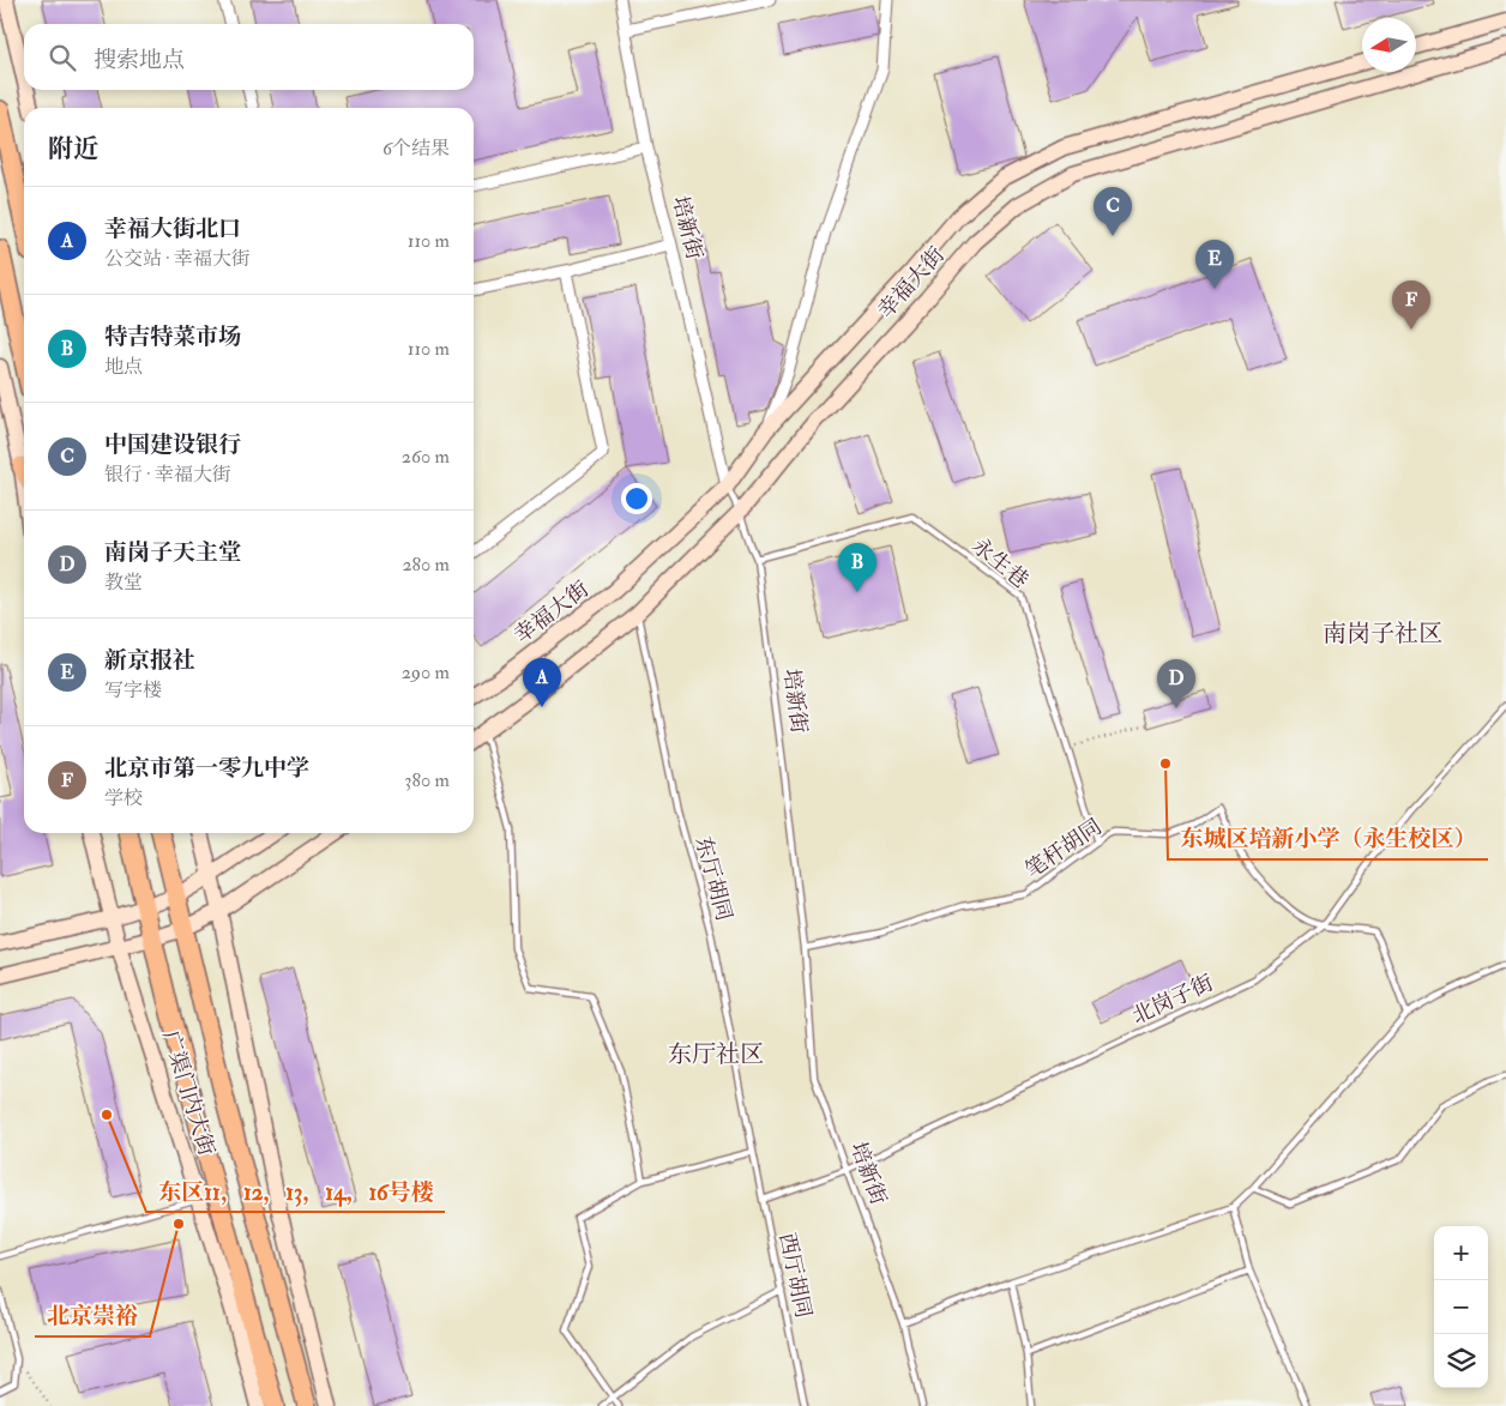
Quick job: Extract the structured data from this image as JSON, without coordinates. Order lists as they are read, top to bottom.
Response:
{
  "streets": {
    "main road": ["幸福大街", "广渠门内大街"],
    "street": ["培新街"],
    "lane": [
      "永生巷",
      "笔杆胡同",
      "东厅胡同",
      "北岗子街",
      "西厅胡同"
    ]
  },
  "crossings": [
    ["培新街", "幸福大街"],
    ["培新街", "永生巷"],
    ["培新街", "笔杆胡同"],
    ["培新街", "北岗子街"],
    ["幸福大街", "东厅胡同"],
    ["永生巷", "笔杆胡同"],
    ["笔杆胡同", "北岗子街"],
    ["东厅胡同", "西厅胡同"],
    ["北岗子街", "西厅胡同"]
  ],
  "districts": ["南岗子社区", "东厅社区"],
  "places": ["东城区培新小学（永生校区）", "东区11，12，13，14，16号楼", "北京崇裕"],
  "north": "left",
  "page": {
    "search": "搜索地点",
    "heading": ["附近", "6个结果"],
    "list": [
      {
        "mark": "A",
        "name": "幸福大街北口",
        "note": "公交站 · 幸福大街",
        "value": "110 m"
      },
      {
        "mark": "B",
        "name": "特吉特菜市场",
        "note": "地点",
        "value": "110 m"
      },
      {
        "mark": "C",
        "name": "中国建设银行",
        "note": "银行 · 幸福大街",
        "value": "260 m"
      },
      {
        "mark": "D",
        "name": "南岗子天主堂",
        "note": "教堂",
        "value": "280 m"
      },
      {
        "mark": "E",
        "name": "新京报社",
        "note": "写字楼",
        "value": "290 m"
      },
      {
        "mark": "F",
        "name": "北京市第一零九中学",
        "note": "学校",
        "value": "380 m"
      }
    ],
    "pins": [
      "C",
      "E",
      "F",
      "B",
      "A",
      "D"
    ],
    "map_buttons": ["+", "−"]
  }
}
